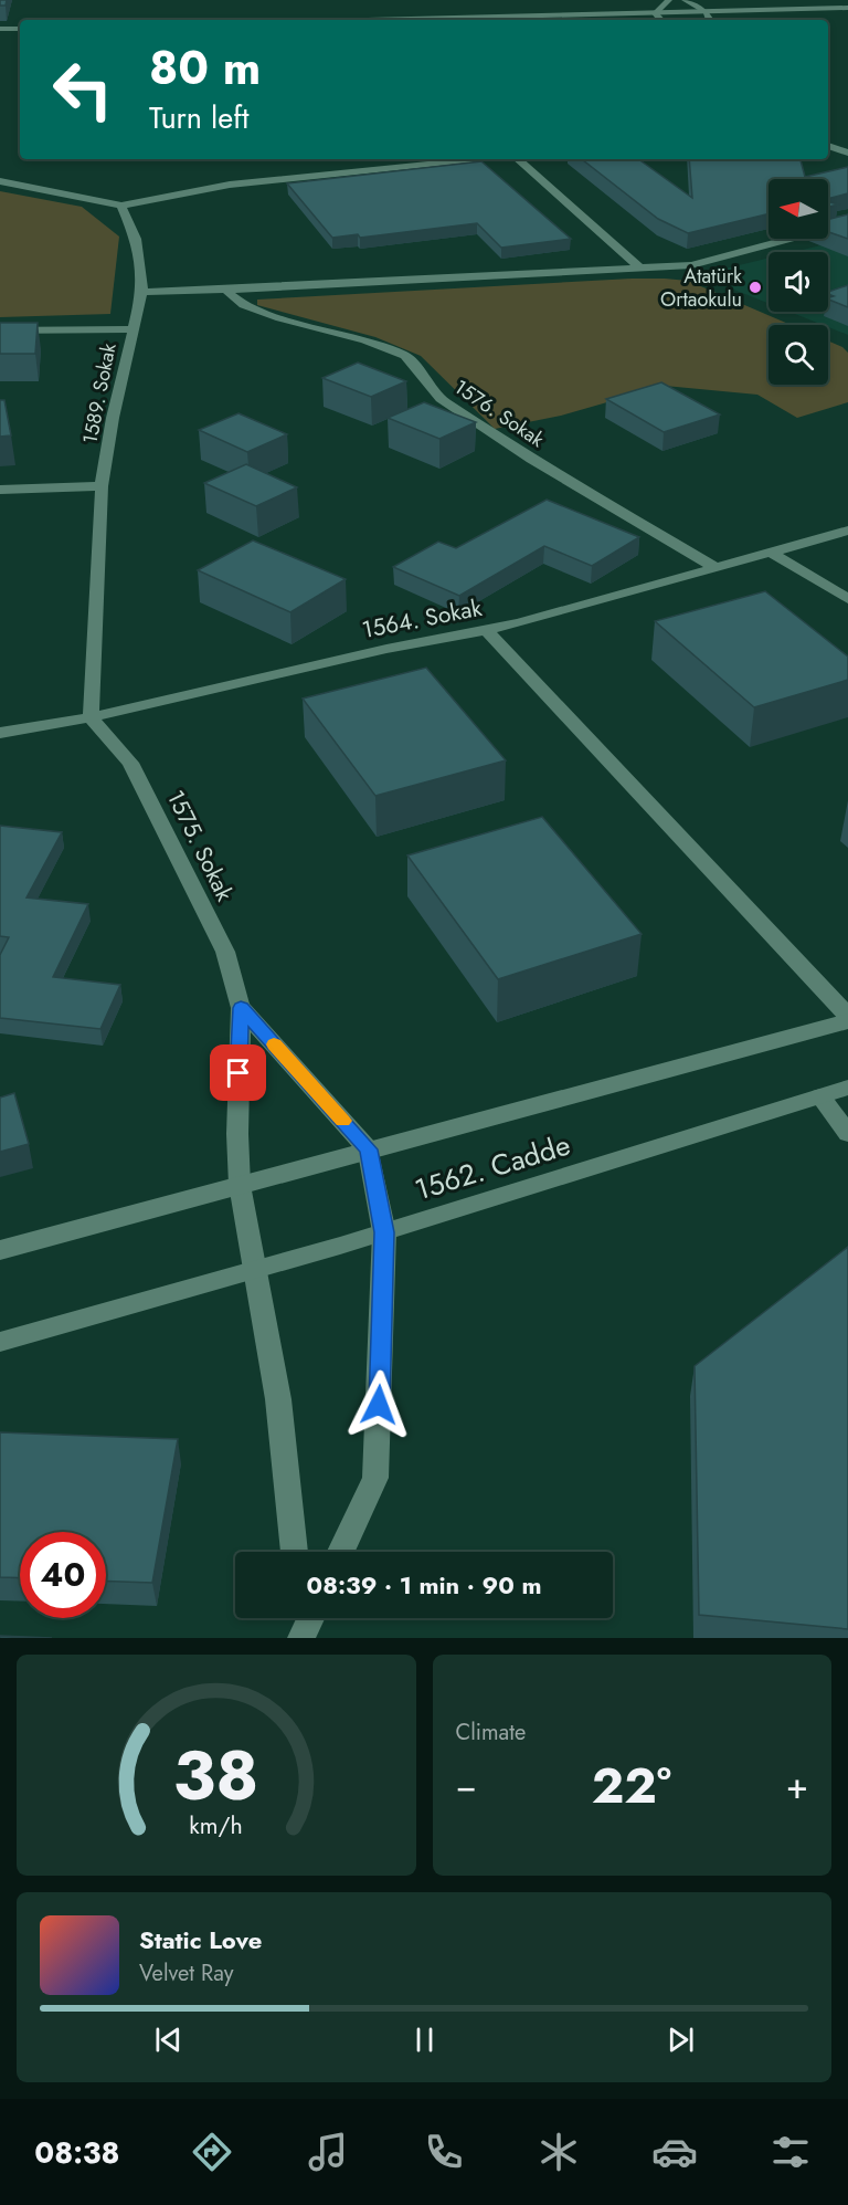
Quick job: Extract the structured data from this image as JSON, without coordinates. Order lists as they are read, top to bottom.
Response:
{
  "streets": {
    "street": [
      "1589. Sokak",
      "1576. Sokak",
      "1564. Sokak",
      "1575. Sokak",
      "1562. Cadde"
    ]
  },
  "crossings": [
    ["1589. Sokak", "1564. Sokak"],
    ["1589. Sokak", "1575. Sokak"],
    ["1576. Sokak", "1564. Sokak"],
    ["1564. Sokak", "1575. Sokak"]
  ],
  "places": ["Atatürk Ortaokulu"],
  "north": "left",
  "page": {
    "turn": ["80 m", "Turn left"],
    "limit": "40",
    "trip": "08:39 · 1 min · 90 m",
    "tile": "Climate",
    "heat": ["−", "22°", "+"],
    "song": ["Static Love", "Velvet Ray"],
    "tabs": "08:38",
    "gauge": ["38", "km/h"]
  }
}
